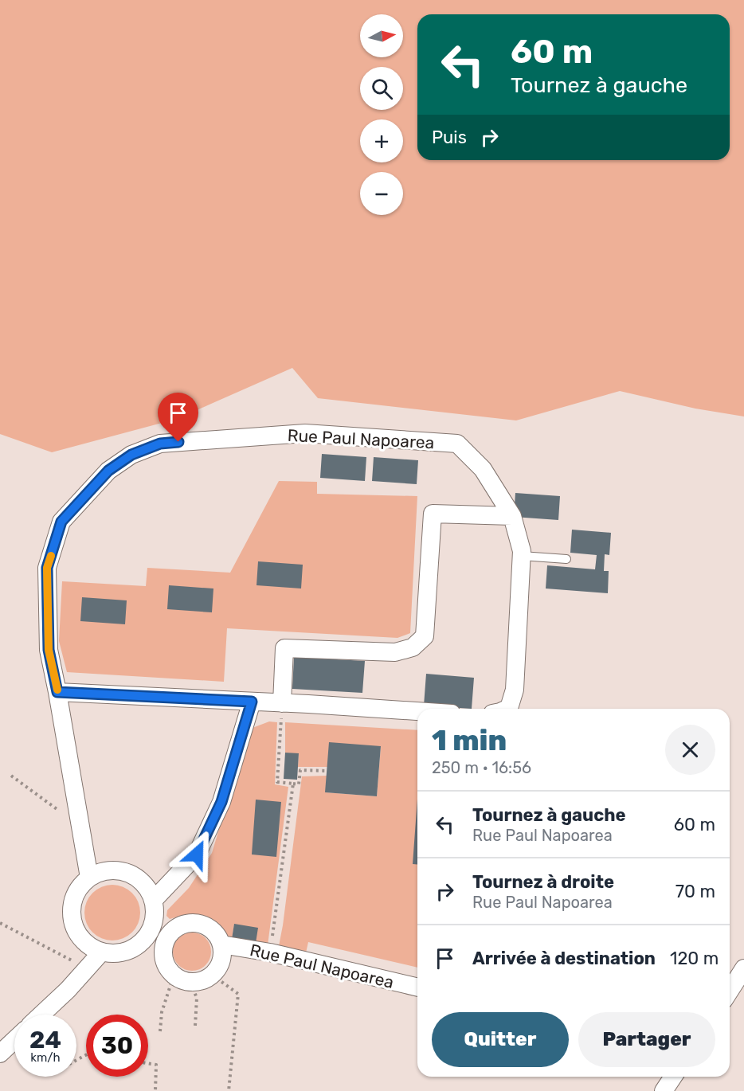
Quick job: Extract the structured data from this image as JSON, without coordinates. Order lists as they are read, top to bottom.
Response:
{
  "streets": {
    "street": ["Rue Paul Napoarea"]
  },
  "north": "right",
  "page": {
    "map_buttons": ["+", "−"],
    "turn": ["60 m", "Tournez à gauche"],
    "then": "Puis",
    "heading": ["1 min", "250 m · 16:56"],
    "list": [
      {
        "name": "Tournez à gauche",
        "note": "Rue Paul Napoarea",
        "value": "60 m"
      },
      {
        "name": "Tournez à droite",
        "note": "Rue Paul Napoarea",
        "value": "70 m"
      },
      {
        "name": "Arrivée à destination",
        "value": "120 m"
      }
    ],
    "buttons": ["Quitter", "Partager"],
    "speed": "24 km/h",
    "limit": "30"
  }
}
